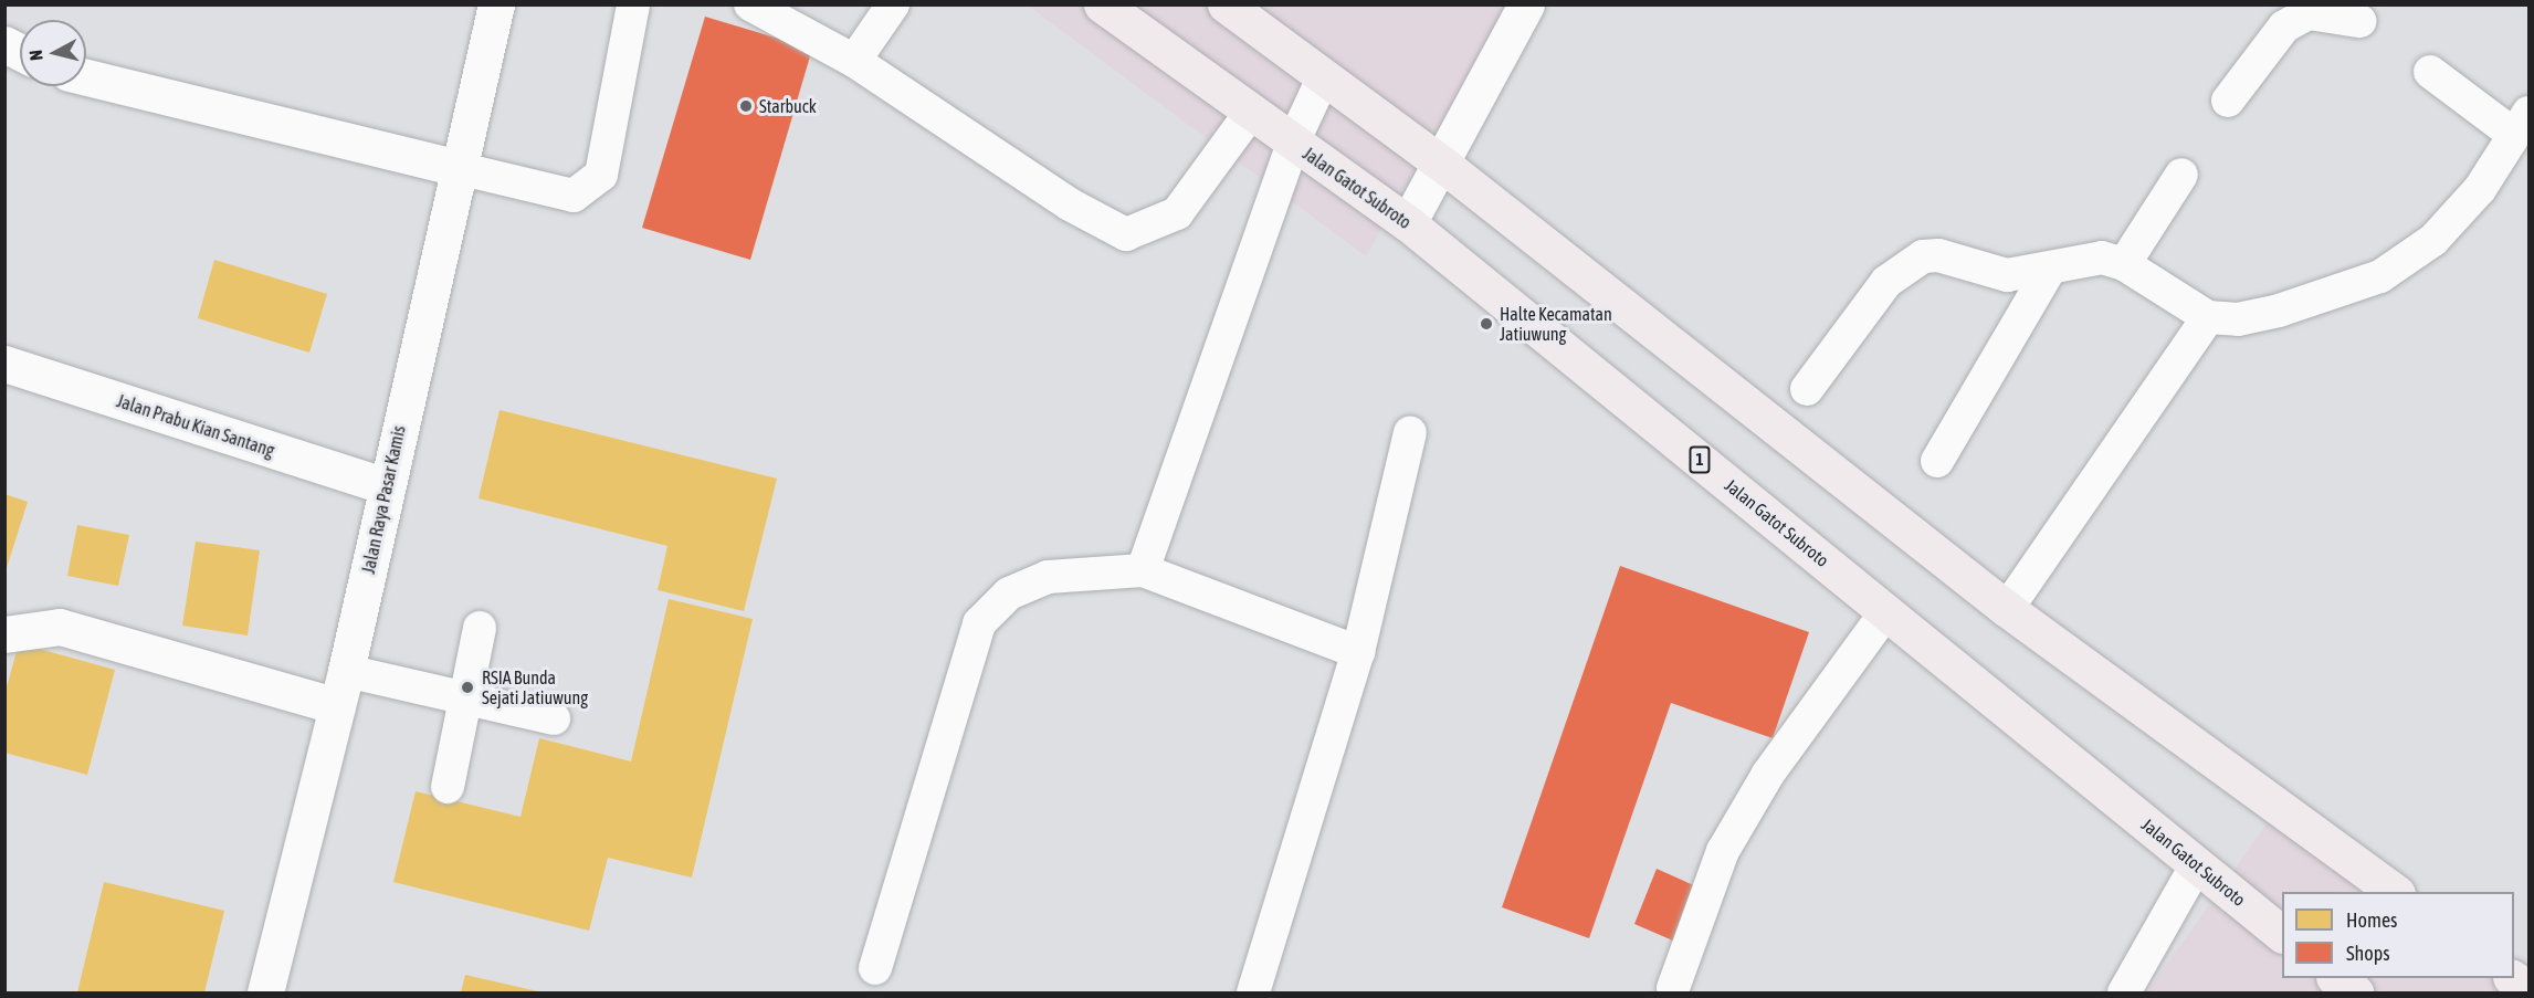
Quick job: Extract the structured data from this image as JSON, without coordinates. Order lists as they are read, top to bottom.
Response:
{
  "streets": {
    "highway": ["Jalan Gatot Subroto", "1"],
    "main road": ["Jalan Prabu Kian Santang", "Jalan Raya Pasar Kamis"]
  },
  "crossings": [
    ["Jalan Prabu Kian Santang", "Jalan Raya Pasar Kamis"]
  ],
  "places": ["Starbuck", "Halte Kecamatan Jatiuwung", "RSIA Bunda Sejati Jatiuwung"],
  "legend": ["Homes", "Shops"],
  "north": "left"
}
